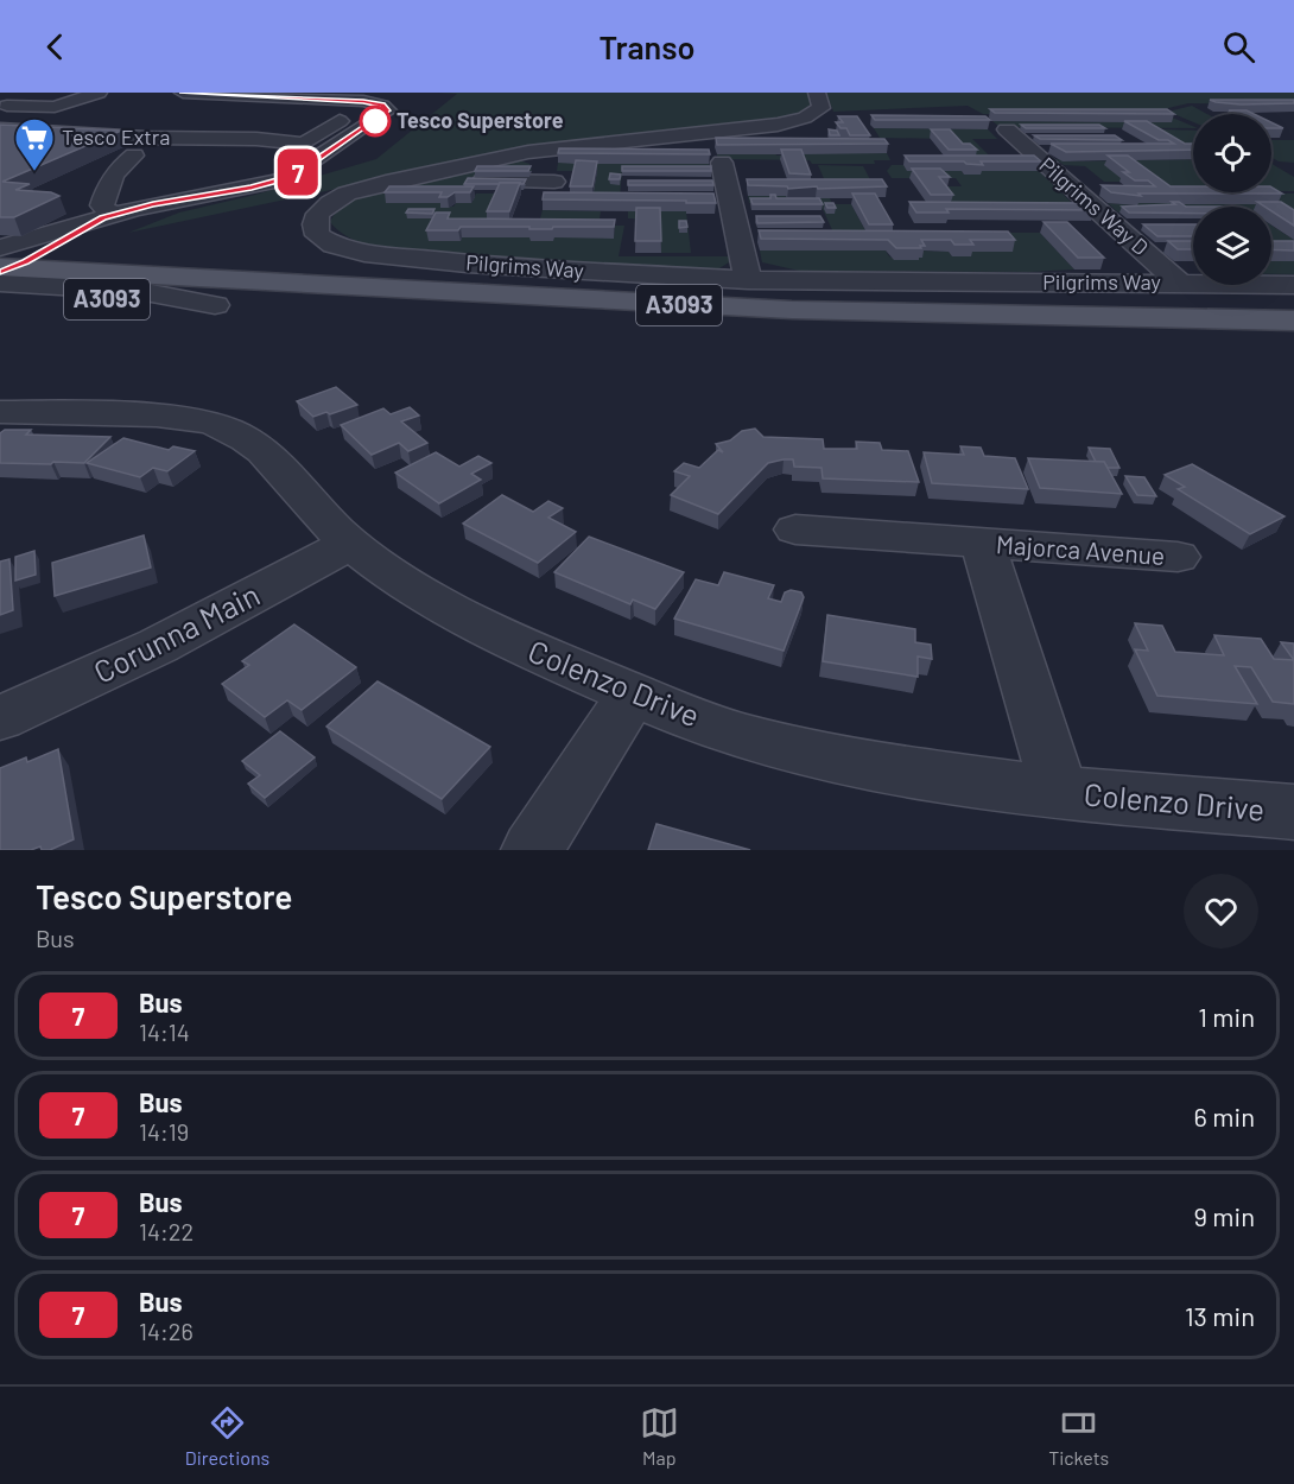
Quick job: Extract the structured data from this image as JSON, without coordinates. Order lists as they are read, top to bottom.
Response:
{
  "streets": {
    "main road": ["A3093"],
    "street": [
      "Pilgrims Way D",
      "Pilgrims Way",
      "Majorca Avenue",
      "Corunna Main",
      "Colenzo Drive"
    ]
  },
  "crossings": [
    ["Pilgrims Way D", "Pilgrims Way"],
    ["Majorca Avenue", "Colenzo Drive"],
    ["Corunna Main", "Colenzo Drive"]
  ],
  "places": {
    "other": ["Tesco Superstore"],
    "supermarket": ["Tesco Extra"]
  },
  "lines": ["bus line 7"],
  "page": {
    "header": "Transo",
    "on_map": "7",
    "heading": ["Tesco Superstore", "Bus"],
    "list": [
      {
        "mark": "7",
        "name": "Bus",
        "note": "14:14",
        "value": "1 min"
      },
      {
        "mark": "7",
        "name": "Bus",
        "note": "14:19",
        "value": "6 min"
      },
      {
        "mark": "7",
        "name": "Bus",
        "note": "14:22",
        "value": "9 min"
      },
      {
        "mark": "7",
        "name": "Bus",
        "note": "14:26",
        "value": "13 min"
      }
    ],
    "tabs": ["Directions", "Map", "Tickets"]
  }
}
